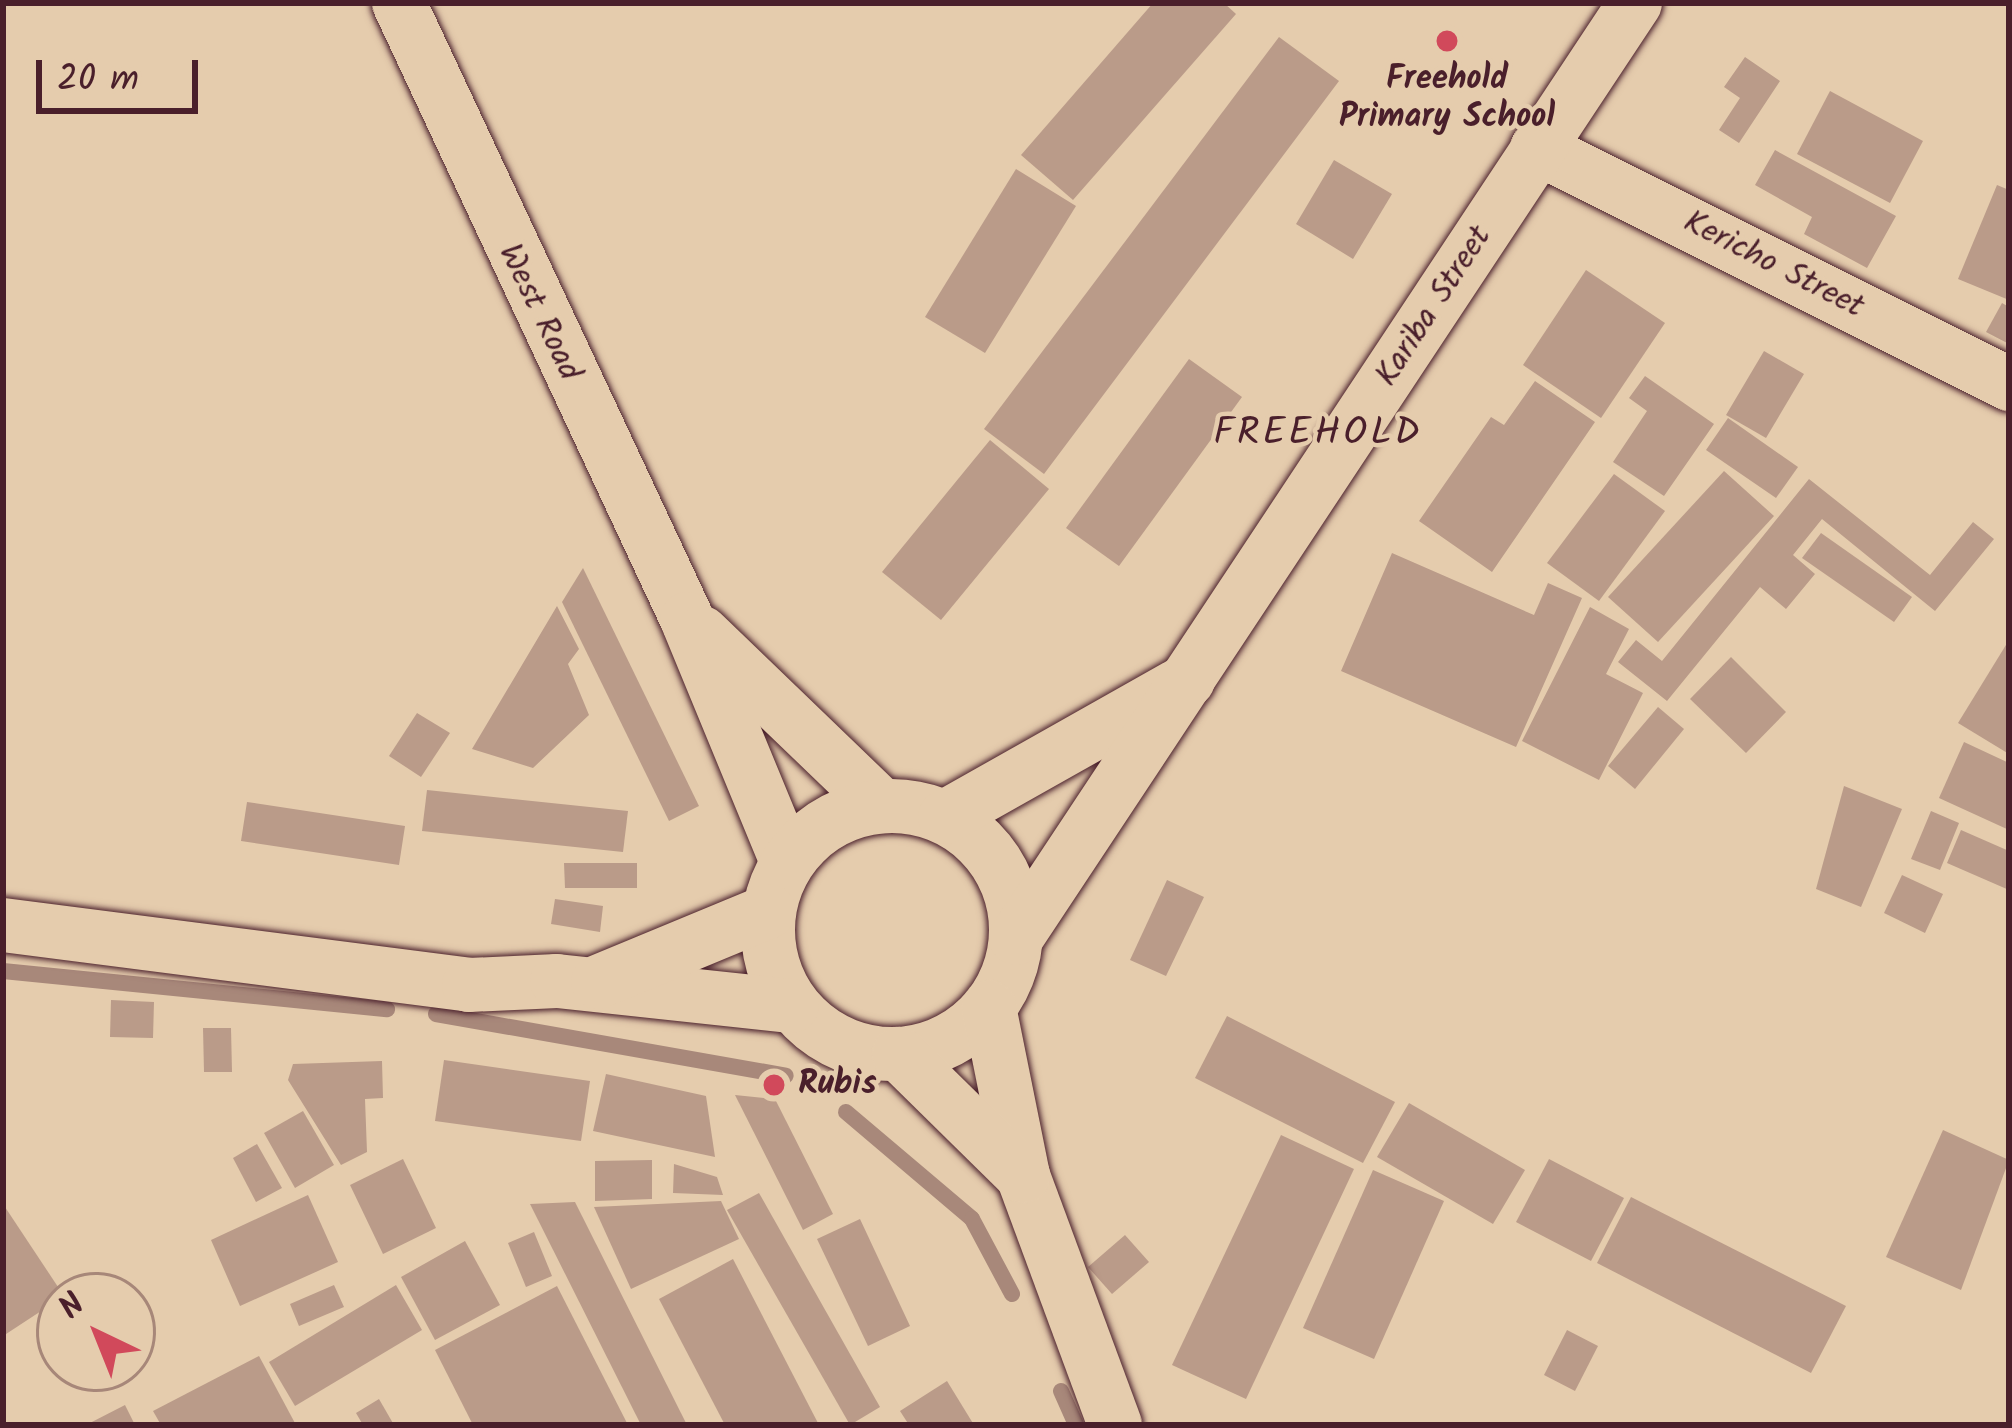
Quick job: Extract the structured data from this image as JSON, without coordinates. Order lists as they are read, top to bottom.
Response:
{
  "streets": {
    "street": ["Kericho Street", "Kariba Street", "West Road"]
  },
  "crossings": [
    ["Kericho Street", "Kariba Street"],
    ["Kariba Street", "West Road"]
  ],
  "districts": ["FREEHOLD"],
  "places": ["Freehold Primary School", "Rubis"],
  "scale_bar": "20 m",
  "north": "top left"
}
